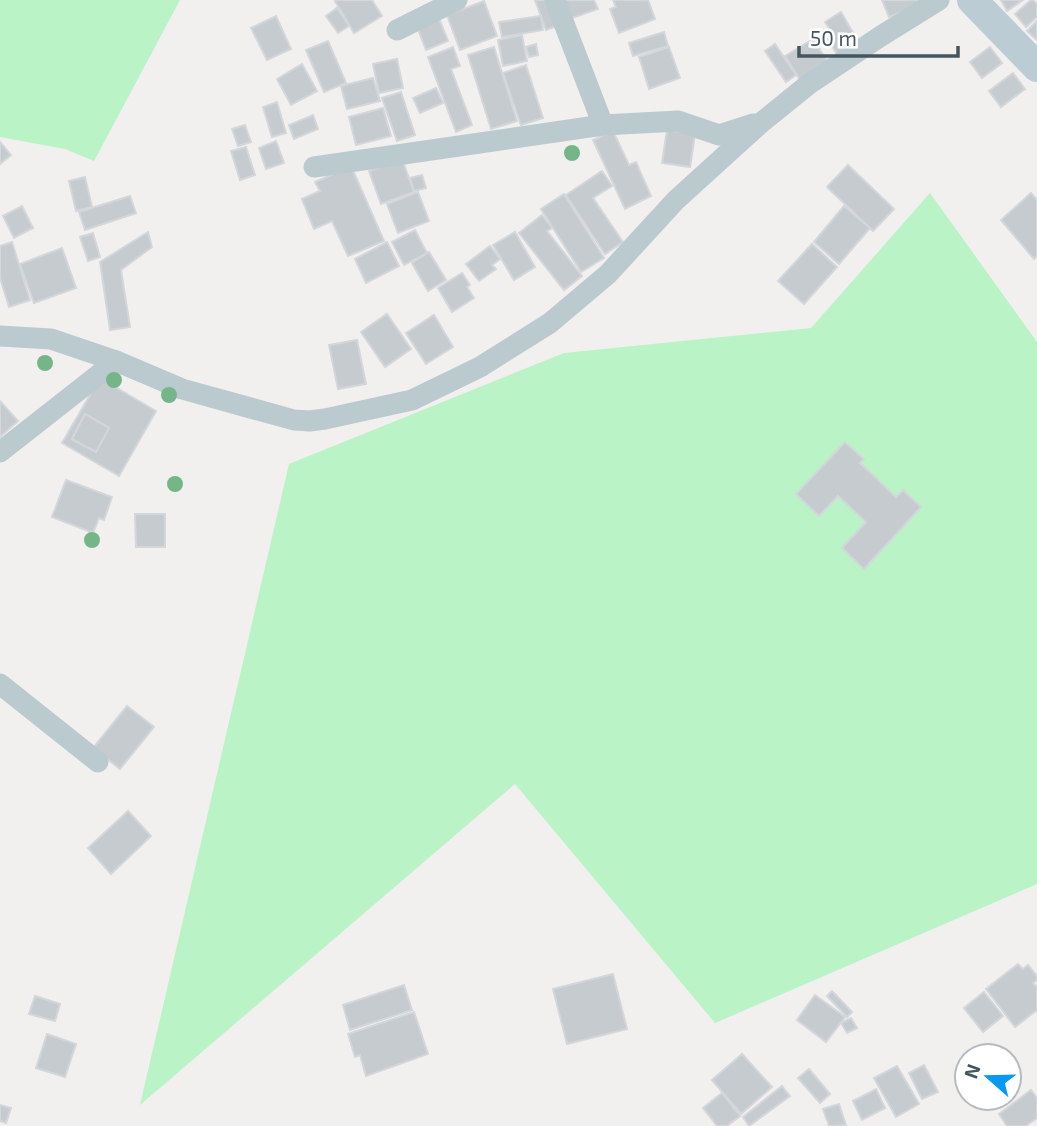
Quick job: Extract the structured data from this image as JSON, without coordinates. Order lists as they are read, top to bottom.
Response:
{
  "scale_bar": "50 m",
  "north": "left"
}
